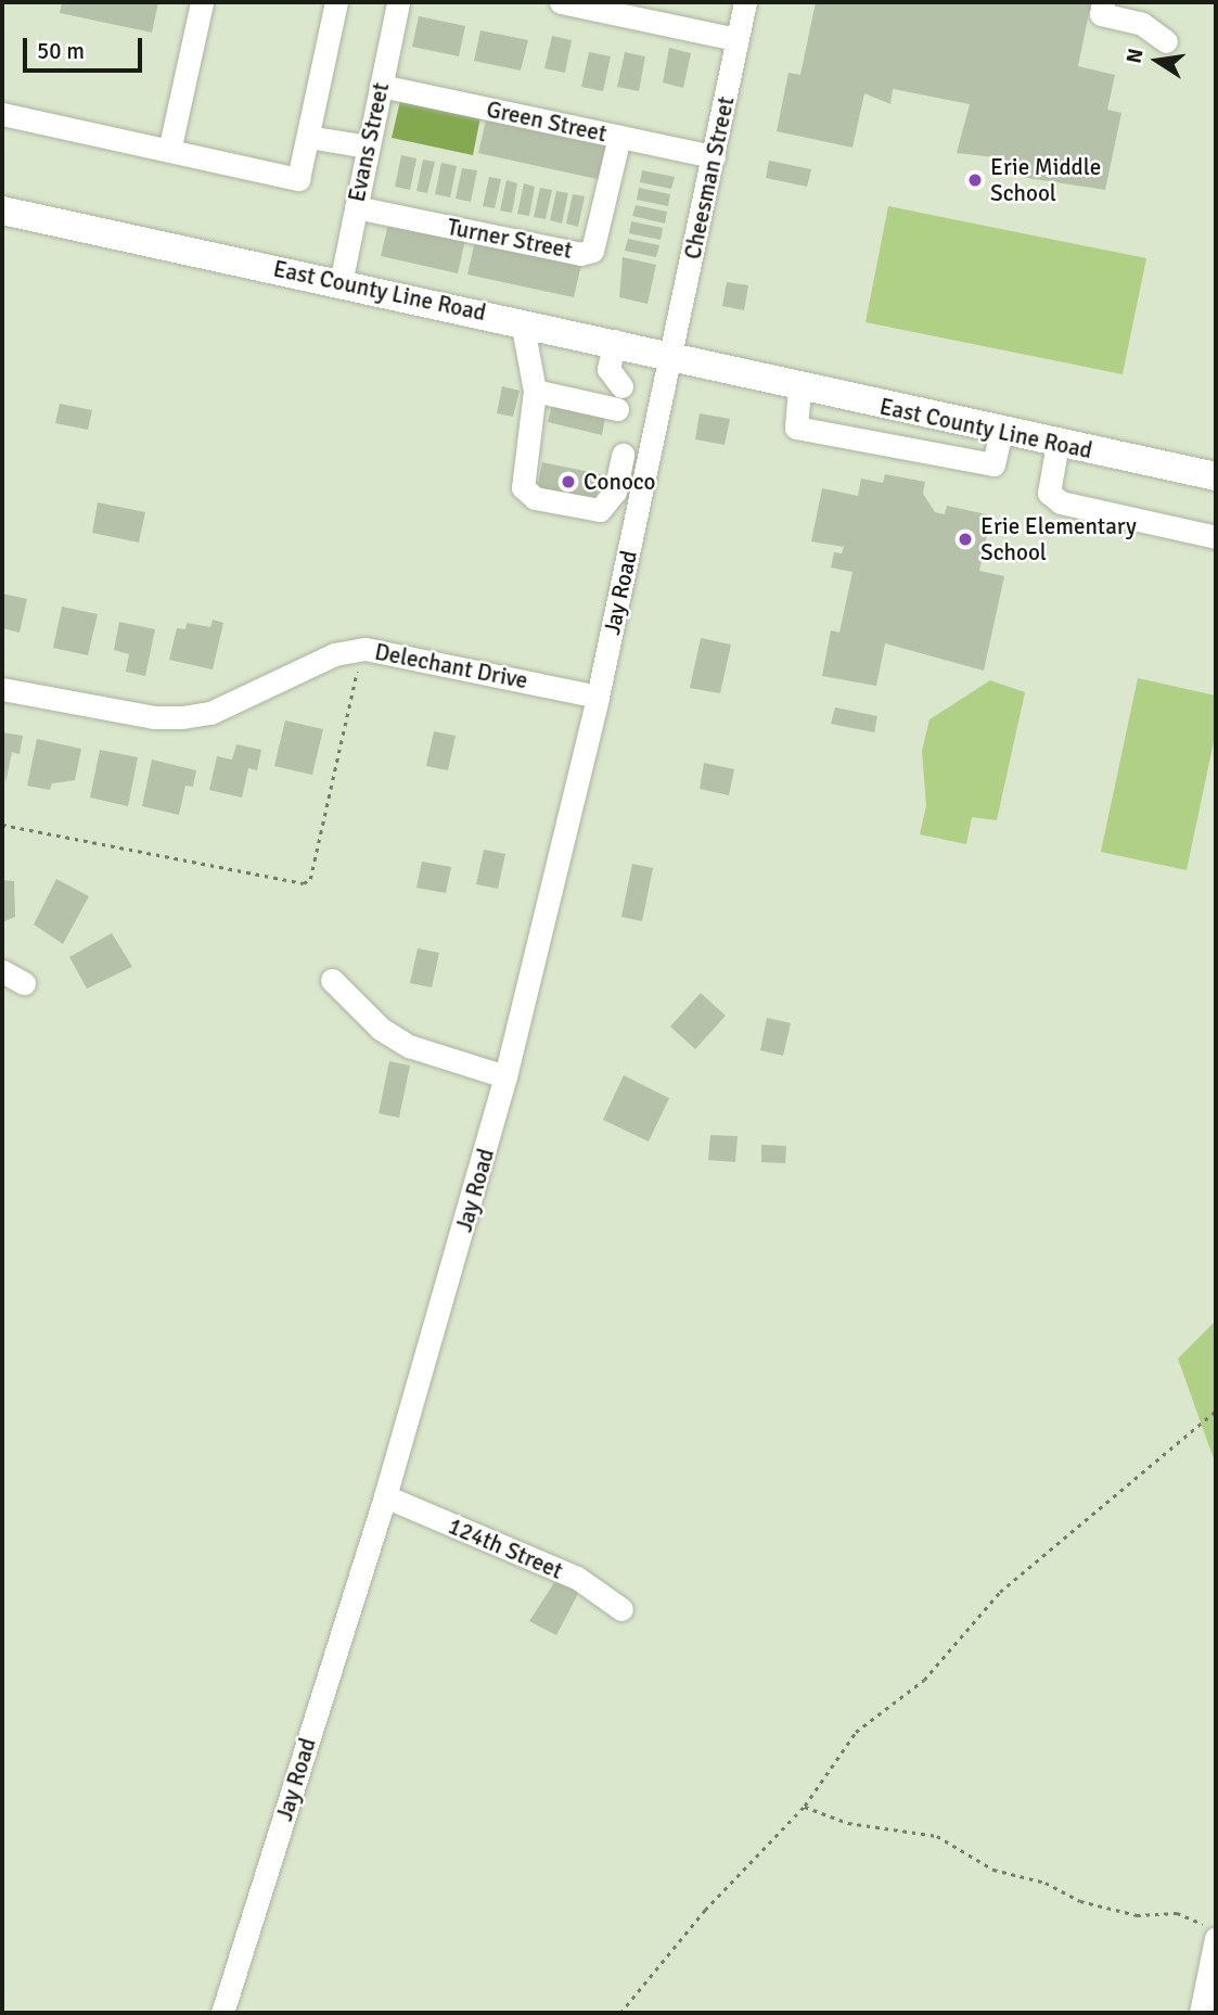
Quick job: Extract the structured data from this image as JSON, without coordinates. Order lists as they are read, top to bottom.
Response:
{
  "streets": {
    "main road": ["East County Line Road"],
    "street": [
      "Green Street",
      "Evans Street",
      "Cheesman Street",
      "Turner Street",
      "Jay Road",
      "Delechant Drive",
      "124th Street"
    ]
  },
  "crossings": [
    ["Green Street", "Evans Street"],
    ["Green Street", "Cheesman Street"],
    ["Green Street", "Turner Street"],
    ["Evans Street", "Turner Street"],
    ["Evans Street", "East County Line Road"],
    ["Cheesman Street", "East County Line Road"],
    ["Cheesman Street", "Jay Road"],
    ["East County Line Road", "Jay Road"],
    ["Jay Road", "Delechant Drive"],
    ["Jay Road", "124th Street"]
  ],
  "places": ["Erie Middle School", "Conoco", "Erie Elementary School"],
  "scale_bar": "50 m",
  "north": "left"
}
